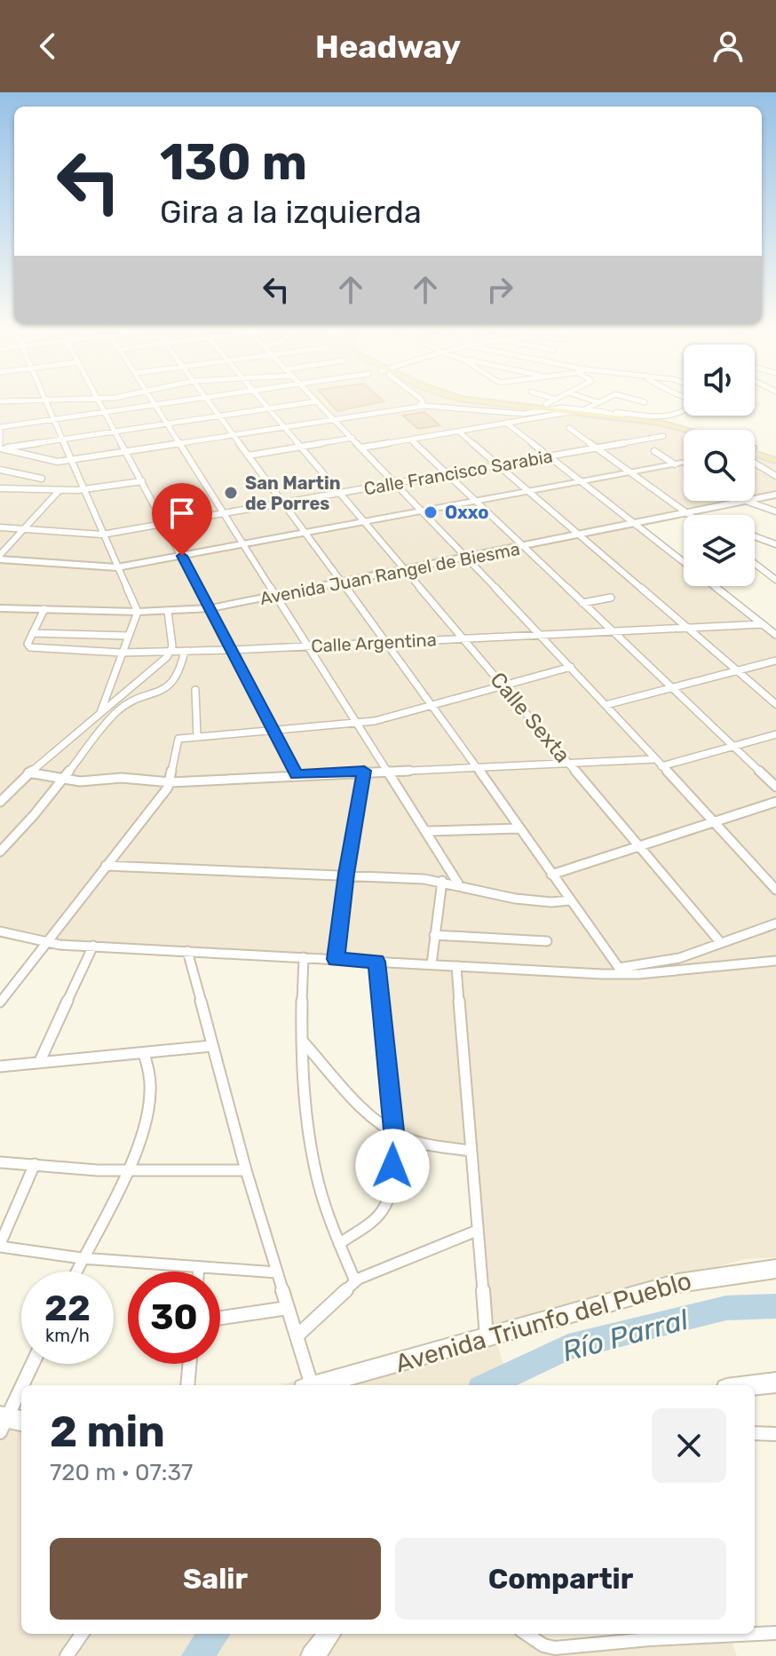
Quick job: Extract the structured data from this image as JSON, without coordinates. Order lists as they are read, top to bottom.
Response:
{
  "streets": {
    "street": [
      "Calle Francisco Sarabia",
      "Avenida Juan Rangel de Biesma",
      "Calle Argentina",
      "Calle Sexta",
      "Avenida Triunfo del Pueblo"
    ]
  },
  "crossings": [
    ["Calle Francisco Sarabia", "Calle Sexta"],
    ["Avenida Juan Rangel de Biesma", "Calle Sexta"],
    ["Calle Argentina", "Calle Sexta"]
  ],
  "water": ["Río Parral"],
  "places": ["San Martin de Porres", "Oxxo"],
  "page": {
    "header": "Headway",
    "turn": ["130 m", "Gira a la izquierda"],
    "speed": "22 km/h",
    "limit": "30",
    "heading": ["2 min", "720 m · 07:37"],
    "buttons": ["Salir", "Compartir"]
  }
}
